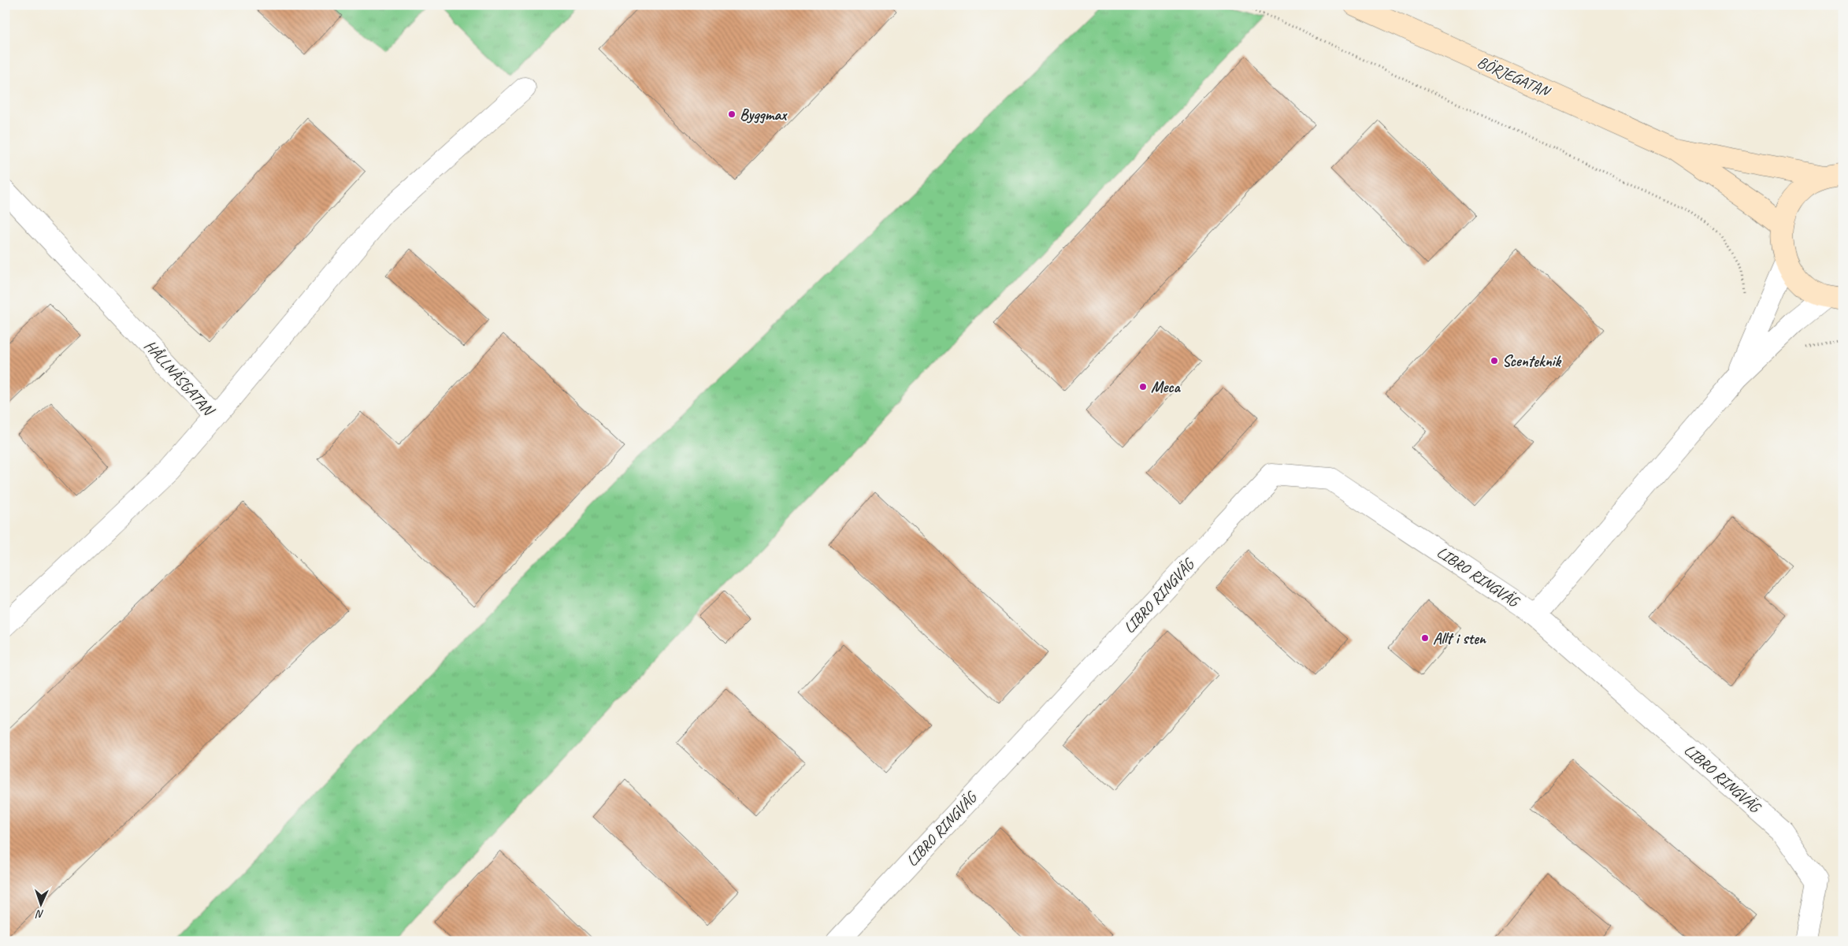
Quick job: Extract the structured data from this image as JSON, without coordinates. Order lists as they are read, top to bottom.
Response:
{
  "streets": {
    "main road": ["BÖRJEGATAN"],
    "street": ["HÅLLNÄSGATAN", "LIBRO RINGVÄG"]
  },
  "places": [
    "Byggmax",
    "Scenteknik",
    "Meca",
    "Allt i sten"
  ],
  "north": "bottom"
}
